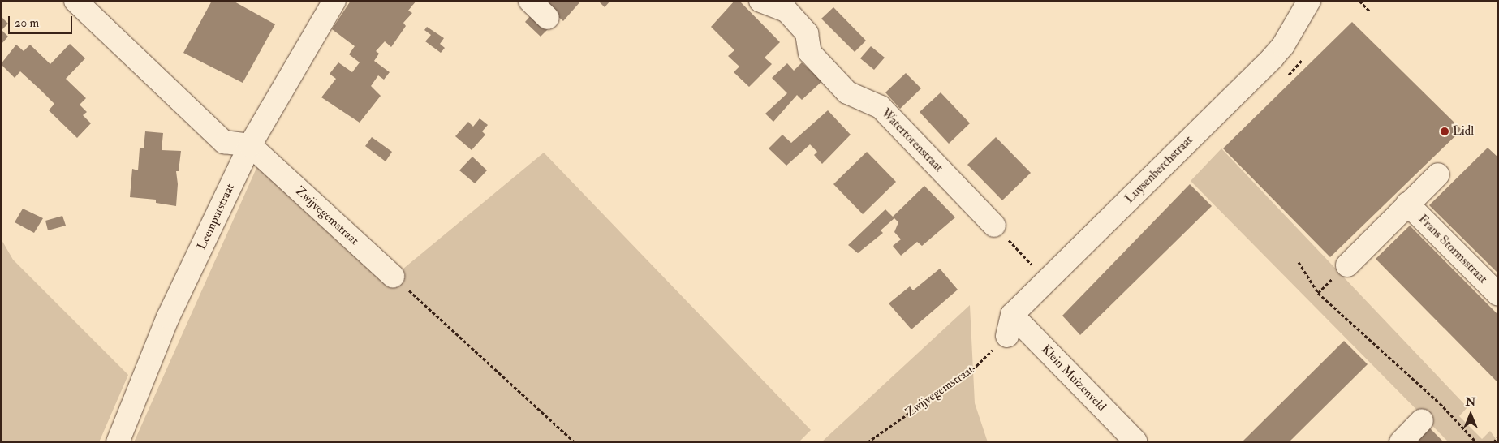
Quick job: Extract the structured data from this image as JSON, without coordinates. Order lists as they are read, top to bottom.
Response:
{
  "streets": {
    "street": [
      "Watertorenstraat",
      "Luysenberchstraat",
      "Zwijvegemstraat",
      "Leemputstraat",
      "Frans Stormsstraat",
      "Klein Muizenveld"
    ]
  },
  "crossings": [
    ["Luysenberchstraat", "Zwijvegemstraat"],
    ["Luysenberchstraat", "Klein Muizenveld"],
    ["Zwijvegemstraat", "Leemputstraat"],
    ["Zwijvegemstraat", "Klein Muizenveld"]
  ],
  "places": ["Lidl"],
  "scale_bar": "20 m",
  "north": "top"
}
